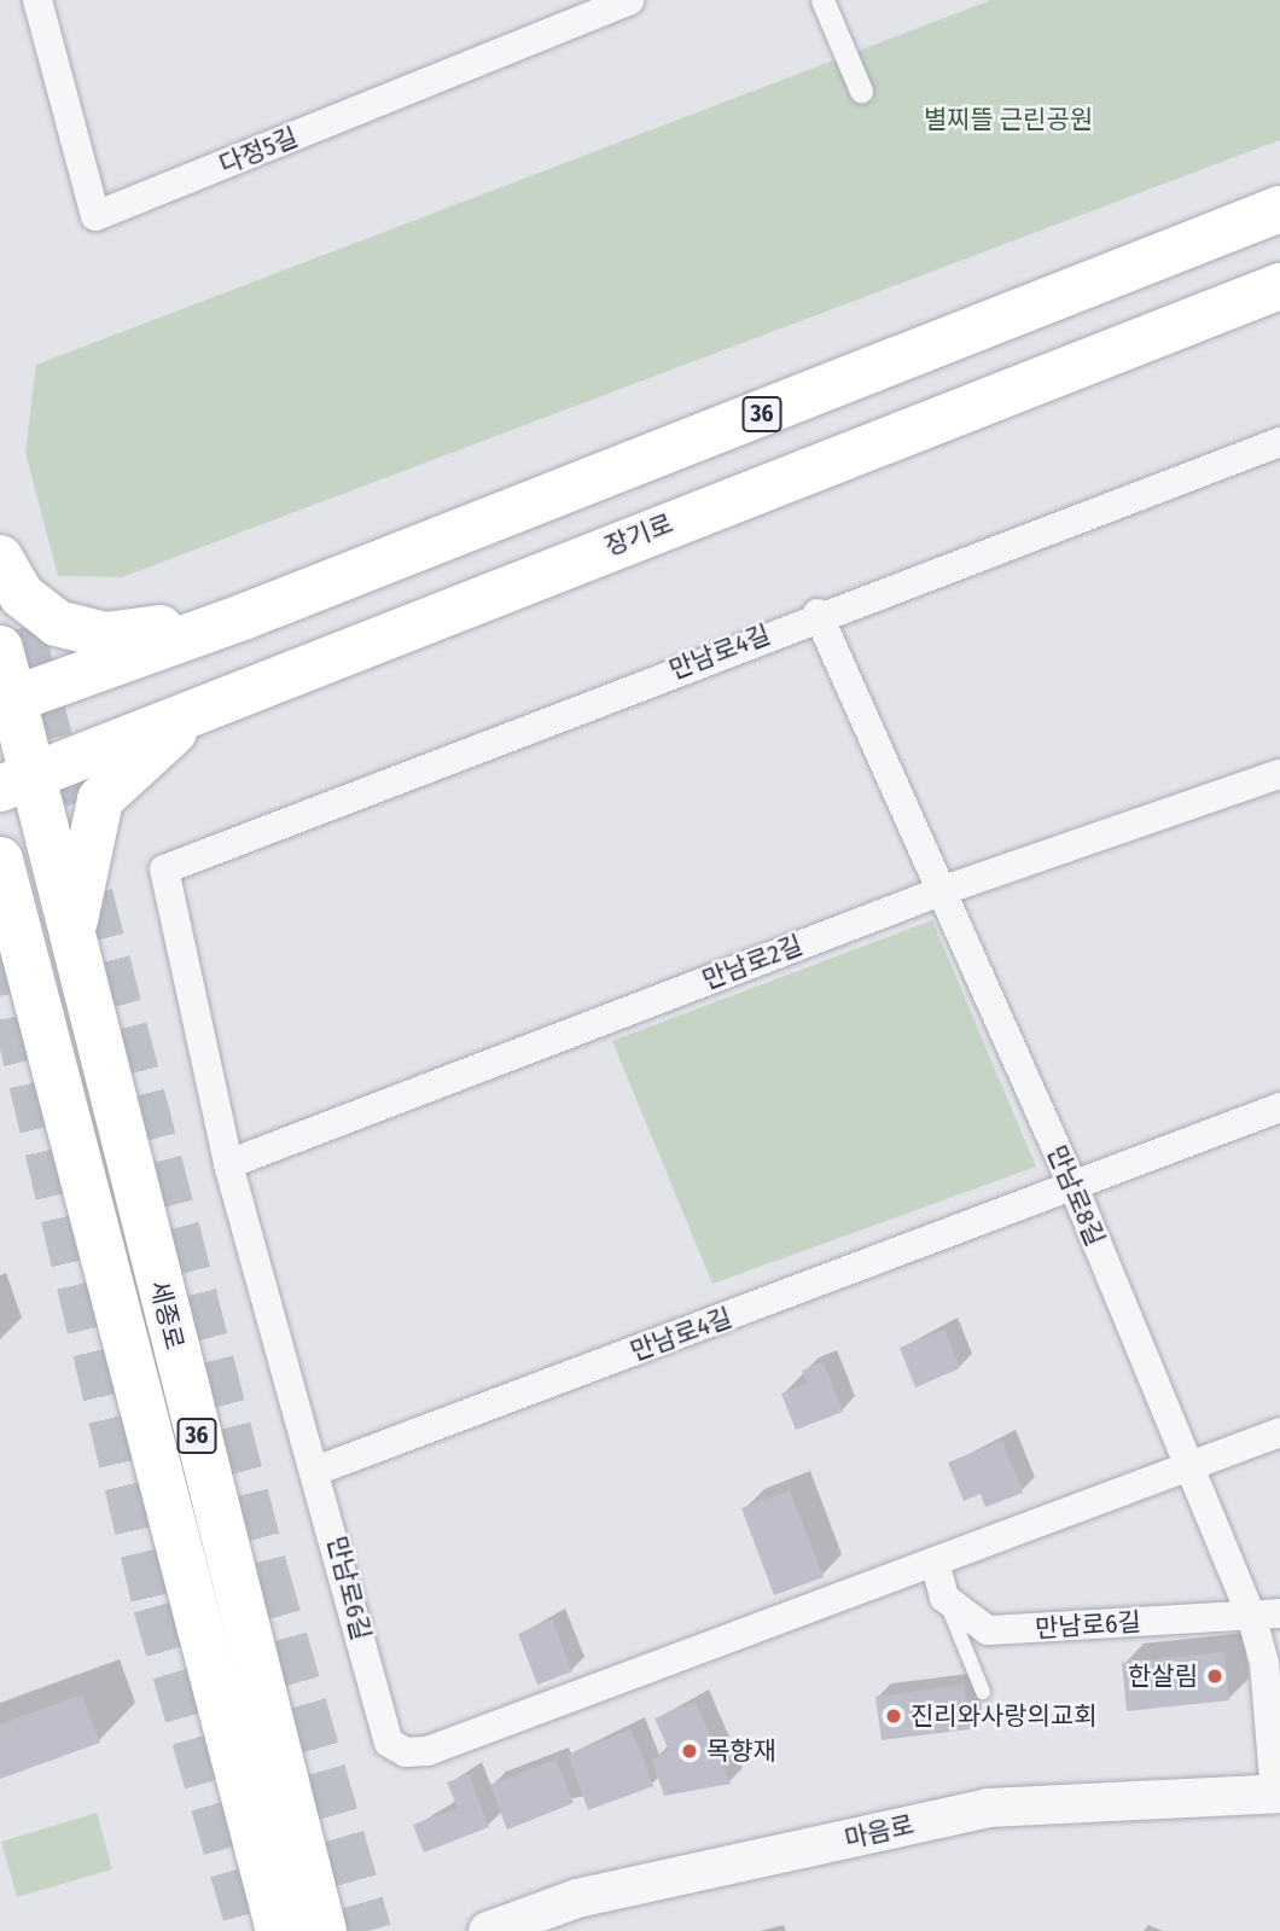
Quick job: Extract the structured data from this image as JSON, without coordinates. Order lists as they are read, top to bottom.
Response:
{
  "streets": {
    "main road": ["36", "장기로", "세종로"],
    "street": [
      "다정5길",
      "만남로4길",
      "만남로2길",
      "만남로8길",
      "만남로6길",
      "마음로"
    ]
  },
  "crossings": [
    ["36", "장기로"],
    ["36", "세종로"],
    ["장기로", "세종로"],
    ["만남로4길", "만남로8길"],
    ["만남로4길", "만남로6길"],
    ["만남로2길", "만남로8길"],
    ["만남로2길", "만남로6길"],
    ["만남로8길", "만남로6길"],
    ["만남로8길", "마음로"]
  ],
  "parks": ["별찌뜰 근린공원"],
  "places": ["한살림", "진리와사랑의교회", "목향재"]
}
